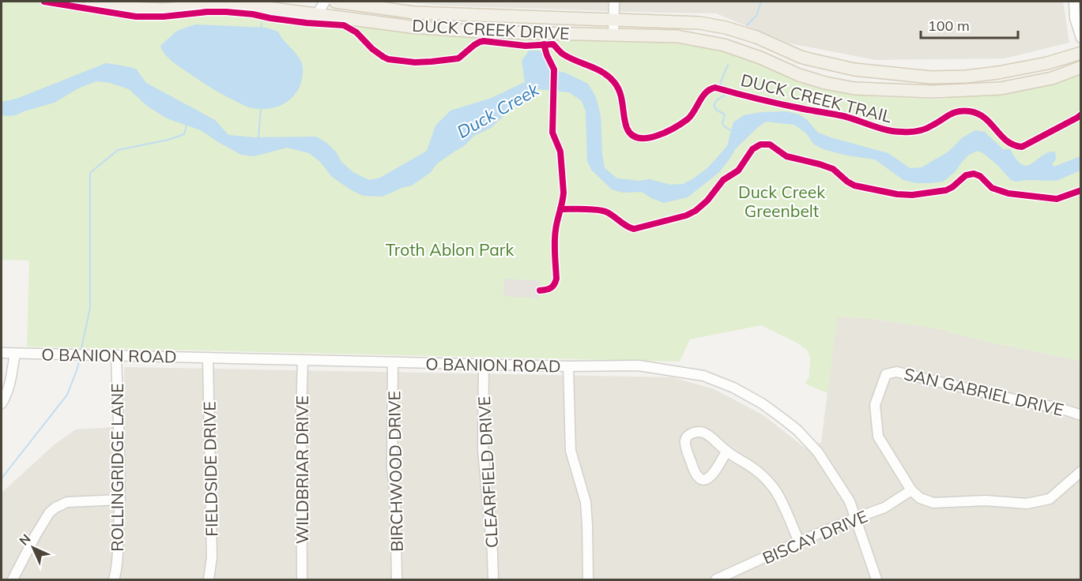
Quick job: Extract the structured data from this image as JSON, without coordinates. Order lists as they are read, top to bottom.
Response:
{
  "streets": {
    "main road": ["DUCK CREEK DRIVE"],
    "street": [
      "O BANION ROAD",
      "SAN GABRIEL DRIVE",
      "ROLLINGRIDGE LANE",
      "FIELDSIDE DRIVE",
      "WILDBRIAR DRIVE",
      "BIRCHWOOD DRIVE",
      "CLEARFIELD DRIVE",
      "BISCAY DRIVE"
    ],
    "cycle path": ["DUCK CREEK TRAIL"]
  },
  "crossings": [
    ["O BANION ROAD", "ROLLINGRIDGE LANE"],
    ["O BANION ROAD", "FIELDSIDE DRIVE"],
    ["O BANION ROAD", "WILDBRIAR DRIVE"],
    ["O BANION ROAD", "BIRCHWOOD DRIVE"],
    ["O BANION ROAD", "CLEARFIELD DRIVE"],
    ["O BANION ROAD", "BISCAY DRIVE"],
    ["SAN GABRIEL DRIVE", "BISCAY DRIVE"]
  ],
  "water": ["Duck Creek"],
  "parks": ["Duck Creek Greenbelt", "Troth Ablon Park"],
  "scale_bar": "100 m",
  "north": "top left"
}
